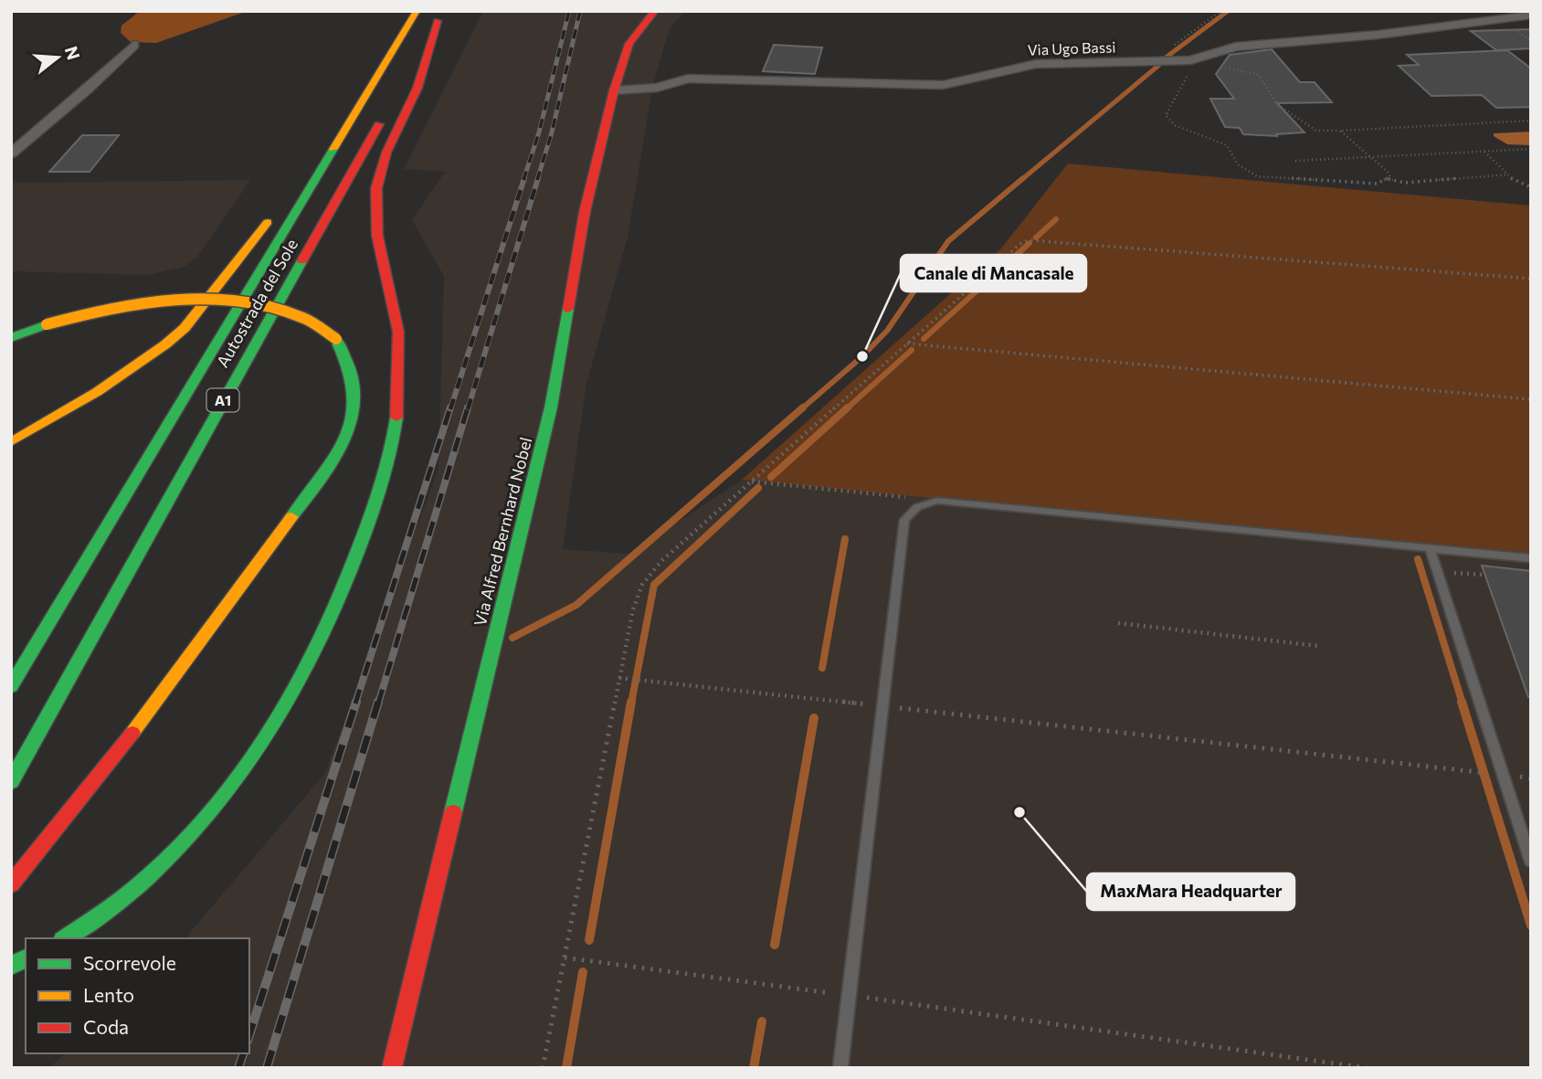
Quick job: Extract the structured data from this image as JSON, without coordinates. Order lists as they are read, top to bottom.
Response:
{
  "streets": {
    "main road": ["Autostrada del Sole", "A1", "Via Alfred Bernhard Nobel"],
    "street": ["Via Ugo Bassi"]
  },
  "crossings": [
    ["Via Ugo Bassi", "Via Alfred Bernhard Nobel"]
  ],
  "places": ["Canale di Mancasale", "MaxMara Headquarter"],
  "legend": ["Scorrevole", "Lento", "Coda"],
  "north": "right"
}
